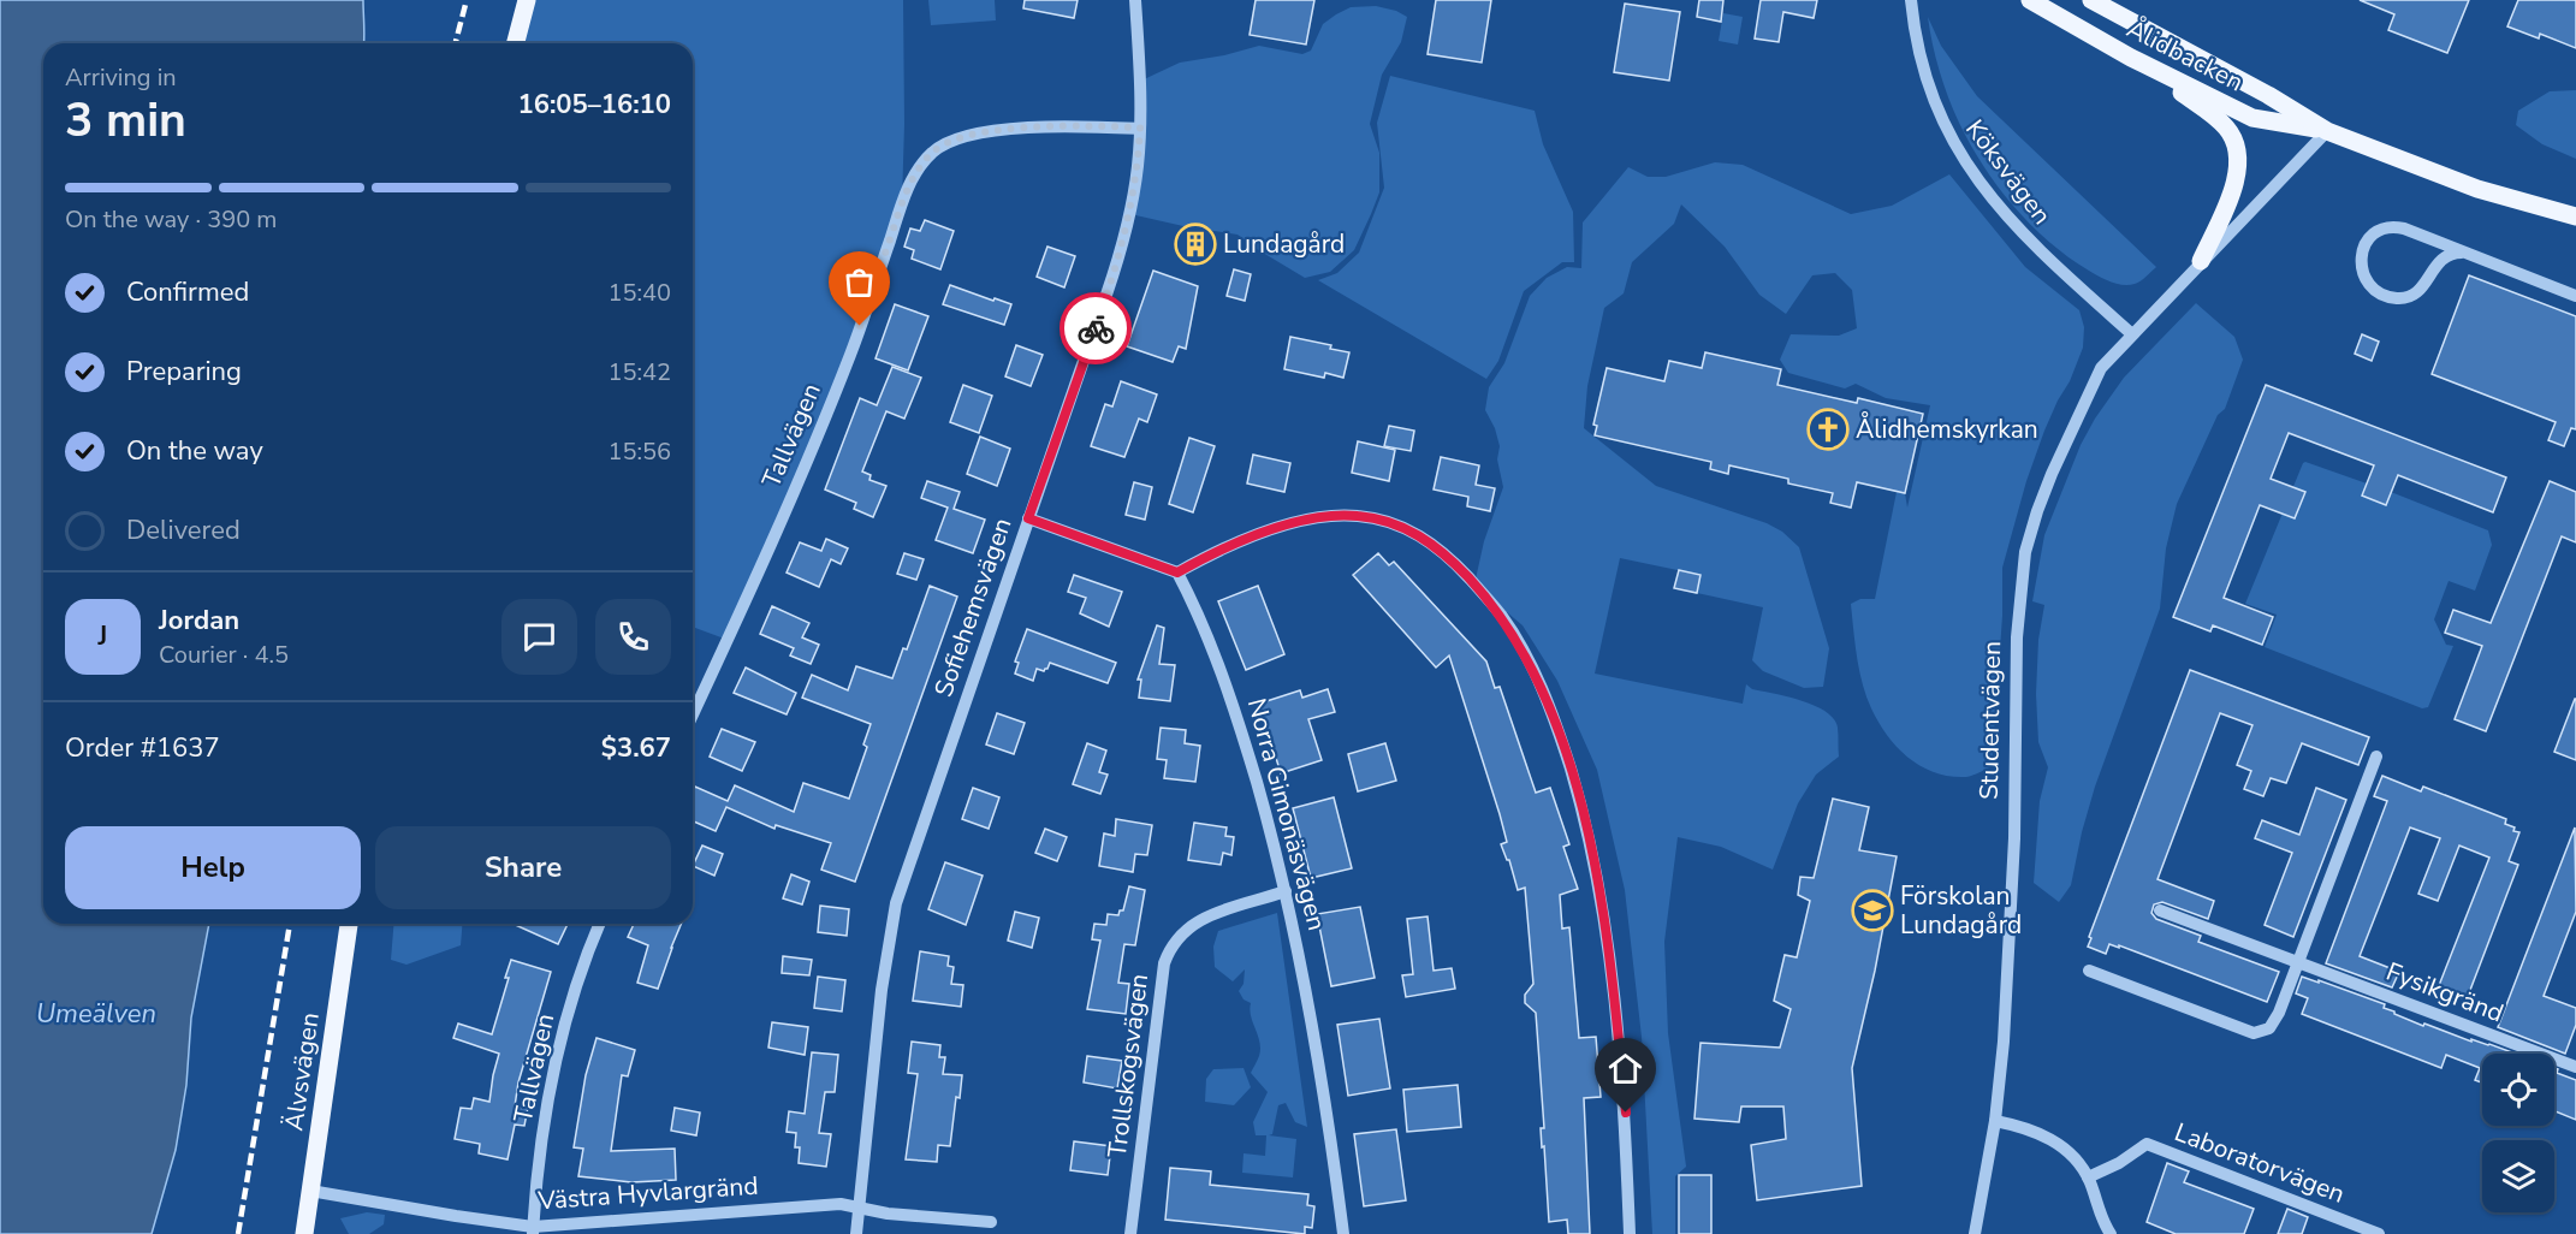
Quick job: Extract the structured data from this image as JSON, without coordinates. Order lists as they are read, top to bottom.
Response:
{
  "streets": {
    "main road": ["Ålidbacken", "Studentvägen", "Älvsvägen"],
    "street": [
      "Köksvägen",
      "Tallvägen",
      "Sofiehemsvägen",
      "Norra Gimonäsvägen",
      "Fysikgränd",
      "Trollskogsvägen",
      "Laboratorvägen",
      "Västra Hyvlargränd"
    ]
  },
  "crossings": [
    ["Ålidbacken", "Studentvägen"],
    ["Köksvägen", "Studentvägen"],
    ["Tallvägen", "Sofiehemsvägen"],
    ["Tallvägen", "Västra Hyvlargränd"],
    ["Sofiehemsvägen", "Västra Hyvlargränd"],
    ["Norra Gimonäsvägen", "Trollskogsvägen"],
    ["Älvsvägen", "Västra Hyvlargränd"]
  ],
  "water": ["Umeälven"],
  "places": {
    "building": ["Lundagård"],
    "church": ["Ålidhemskyrkan"],
    "school or university": ["Förskolan Lundagård"]
  },
  "page": {
    "heading": ["3 min", "Arriving in", "16:05–16:10"],
    "panel": [
      "Jordan",
      "Courier · 4.5",
      "Order #1637",
      "$3.67"
    ],
    "bar": "On the way · 390 m",
    "list": [
      ["Confirmed", "15:40"],
      ["Preparing", "15:42"],
      ["On the way", "15:56"],
      "Delivered"
    ],
    "round": "J",
    "buttons": ["Help", "Share"]
  }
}
